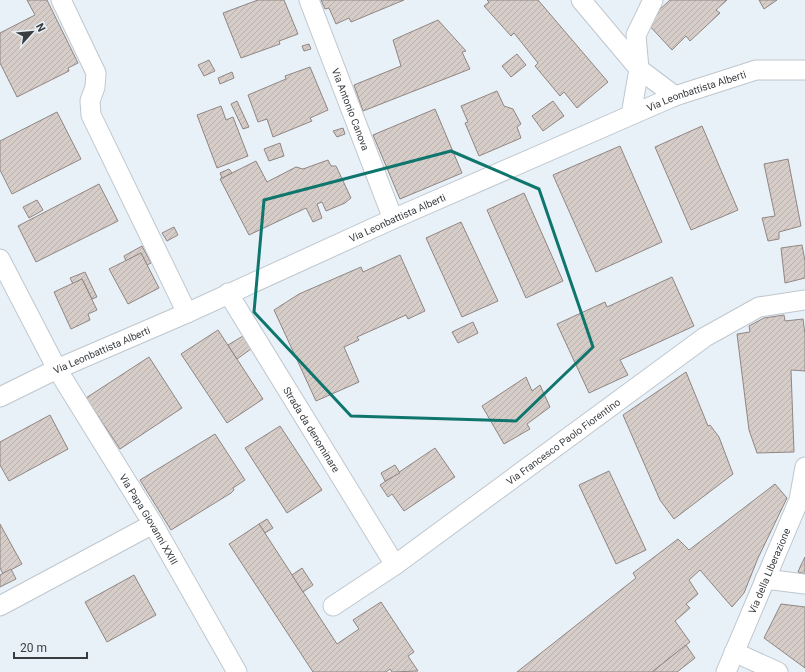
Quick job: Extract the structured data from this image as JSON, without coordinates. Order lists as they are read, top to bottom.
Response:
{
  "streets": {
    "street": [
      "Via Leonbattista Alberti",
      "Via Antonio Canova",
      "Strada da denominare",
      "Via Francesco Paolo Fiorentino",
      "Via Papa Giovanni XXIII",
      "Via della Liberazione"
    ]
  },
  "crossings": [
    ["Via Leonbattista Alberti", "Via Antonio Canova"],
    ["Via Leonbattista Alberti", "Strada da denominare"],
    ["Via Leonbattista Alberti", "Via Papa Giovanni XXIII"],
    ["Strada da denominare", "Via Francesco Paolo Fiorentino"]
  ],
  "scale_bar": "20 m",
  "north": "top right"
}
